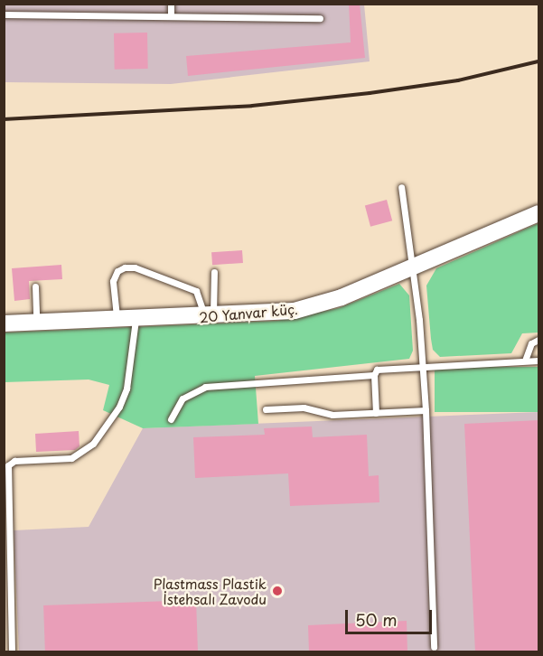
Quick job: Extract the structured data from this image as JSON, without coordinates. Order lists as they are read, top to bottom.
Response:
{
  "streets": {
    "street": ["20 Yanvar küç."]
  },
  "places": ["Plastmass Plastik İstehsalı Zavodu"],
  "scale_bar": "50 m"
}
